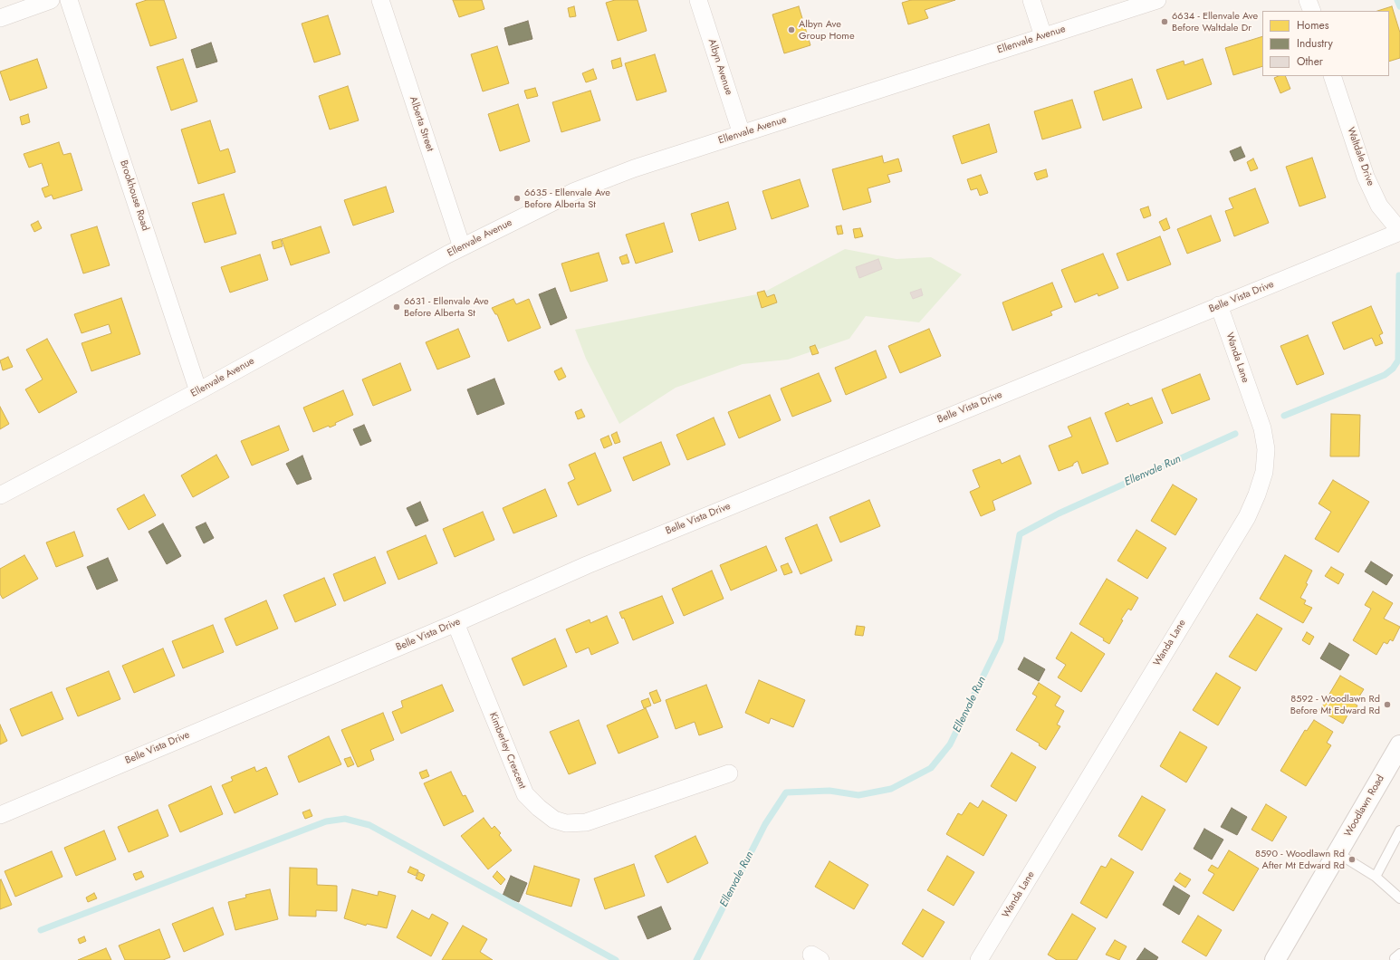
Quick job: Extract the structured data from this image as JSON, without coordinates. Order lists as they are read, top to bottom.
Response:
{
  "streets": {
    "street": [
      "Ellenvale Avenue",
      "Albyn Avenue",
      "Alberta Street",
      "Waltdale Drive",
      "Brookhouse Road",
      "Belle Vista Drive",
      "Wanda Lane",
      "Kimberley Crescent",
      "Woodlawn Road"
    ]
  },
  "crossings": [
    ["Ellenvale Avenue", "Albyn Avenue"],
    ["Ellenvale Avenue", "Alberta Street"],
    ["Ellenvale Avenue", "Brookhouse Road"],
    ["Waltdale Drive", "Belle Vista Drive"],
    ["Belle Vista Drive", "Wanda Lane"],
    ["Belle Vista Drive", "Kimberley Crescent"]
  ],
  "water": ["Ellenvale Run"],
  "places": [
    "6634 - Ellenvale Ave Before Waltdale Dr",
    "Albyn Ave Group Home",
    "6635 - Ellenvale Ave Before Alberta St",
    "6631 - Ellenvale Ave Before Alberta St",
    "8592 - Woodlawn Rd Before Mt Edward Rd",
    "8590 - Woodlawn Rd After Mt Edward Rd"
  ],
  "legend": ["Homes", "Industry", "Other"]
}
